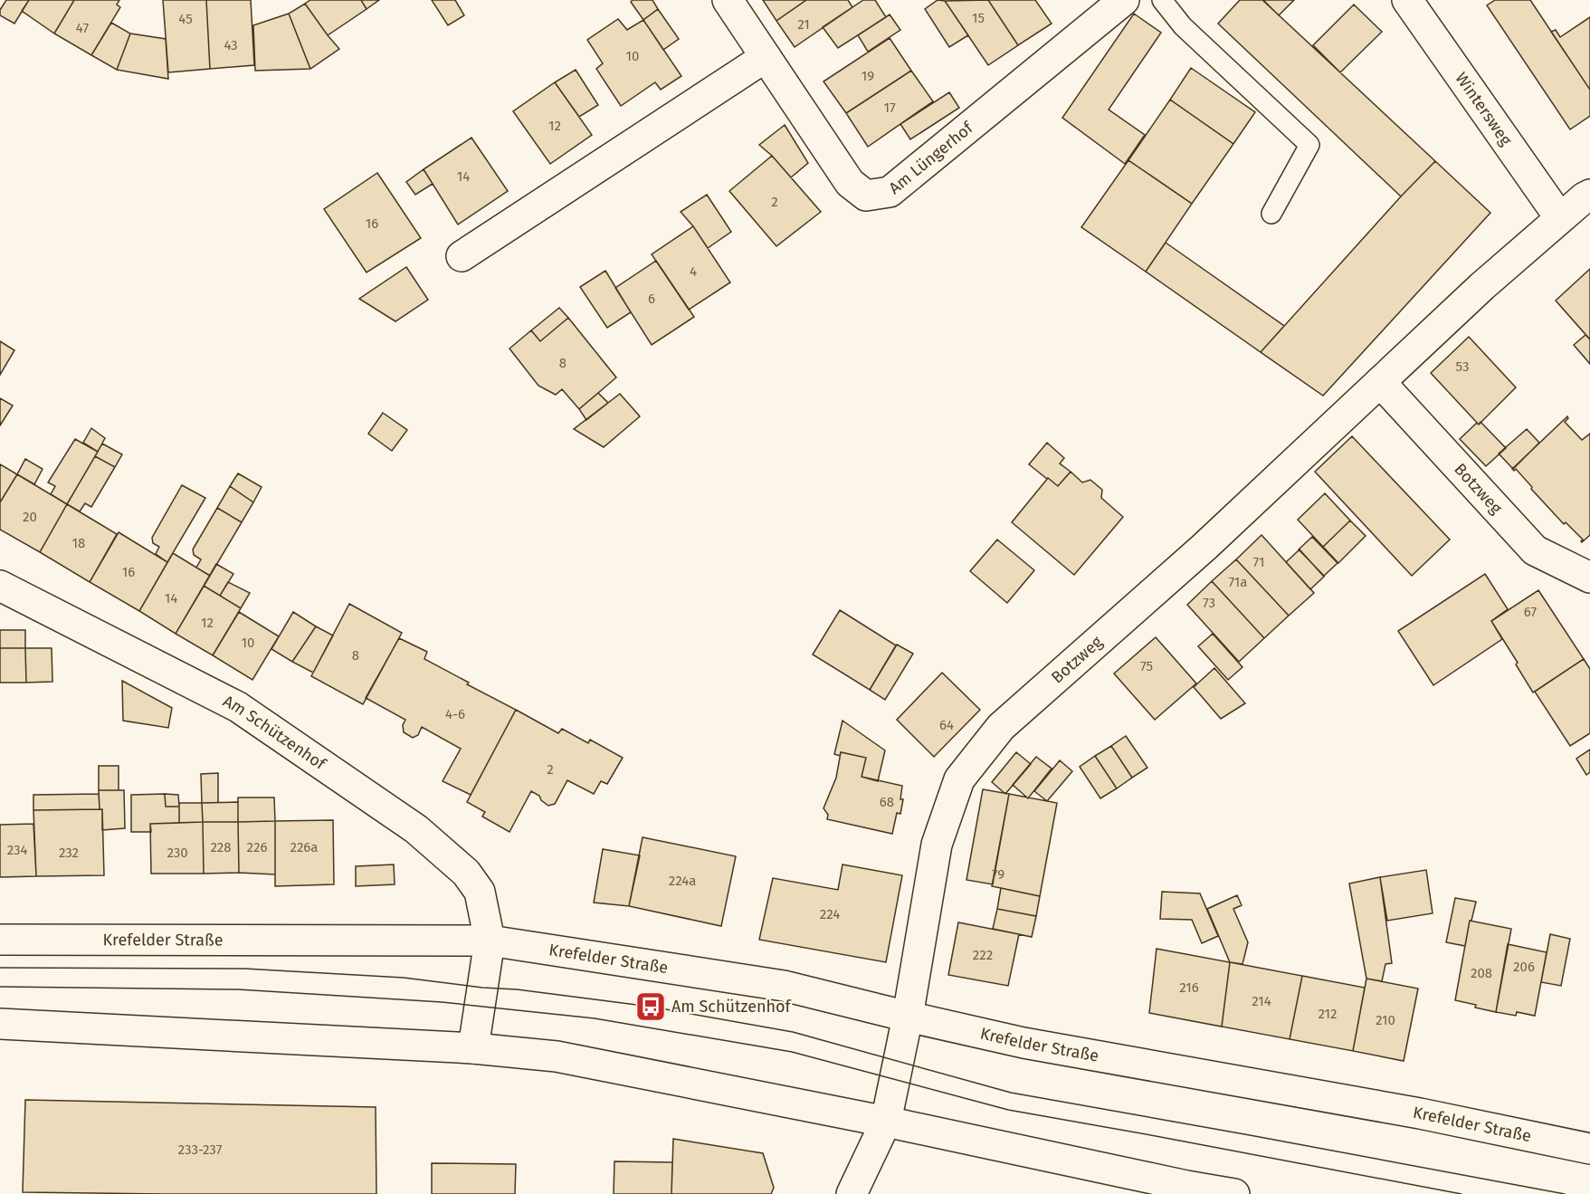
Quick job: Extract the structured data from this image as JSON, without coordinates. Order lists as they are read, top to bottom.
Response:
{
  "streets": {
    "street": [
      "Wintersweg",
      "Am Lüngerhof",
      "Botzweg",
      "Am Schützenhof",
      "Krefelder Straße"
    ]
  },
  "crossings": [
    ["Wintersweg", "Botzweg"],
    ["Botzweg", "Krefelder Straße"],
    ["Am Schützenhof", "Krefelder Straße"]
  ],
  "places": {
    "bus stop": ["Am Schützenhof"]
  },
  "house_numbers": [
    "15",
    "45",
    "21",
    "47",
    "43",
    "10",
    "19",
    "17",
    "12",
    "14",
    "2",
    "16",
    "4",
    "6",
    "8",
    "53",
    "20",
    "18",
    "71",
    "16",
    "71a",
    "14",
    "73",
    "67",
    "12",
    "10",
    "8",
    "75",
    "4-6",
    "64",
    "2",
    "68",
    "228",
    "226",
    "226a",
    "234",
    "232",
    "230",
    "79",
    "224a",
    "224",
    "222",
    "206",
    "208",
    "216",
    "214",
    "212",
    "210",
    "233-237"
  ]
}
